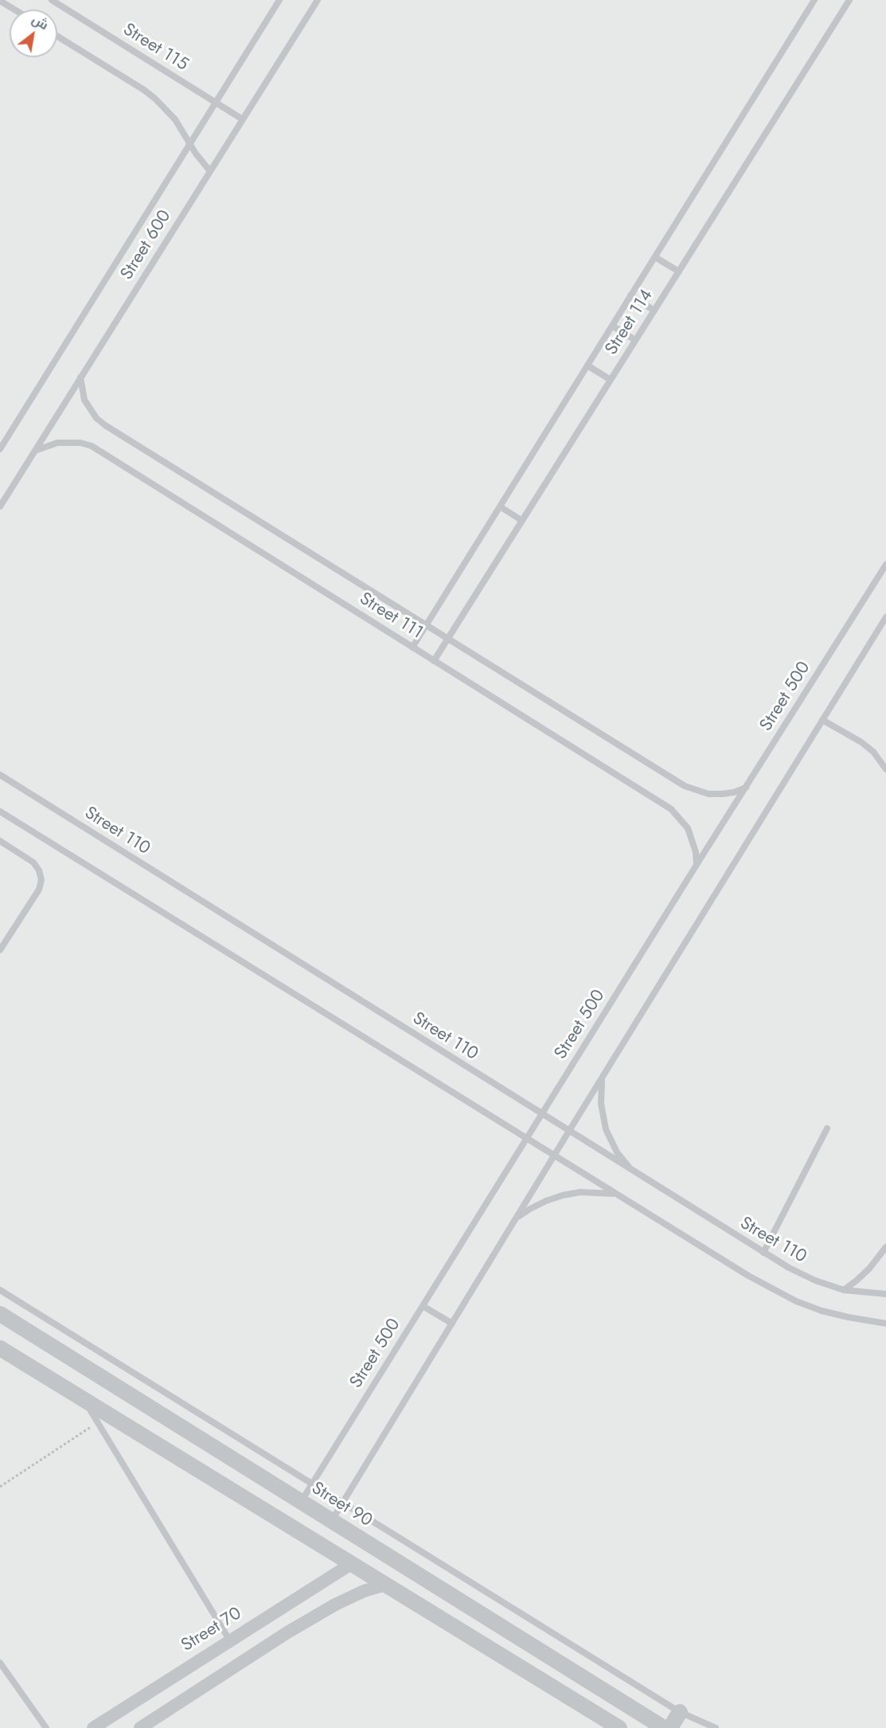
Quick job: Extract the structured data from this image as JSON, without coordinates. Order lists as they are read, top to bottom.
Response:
{
  "streets": {
    "street": ["Street 90", "Street 70"],
    "lane": [
      "Street 115",
      "Street 600",
      "Street 114",
      "Street 111",
      "Street 500",
      "Street 110"
    ]
  },
  "crossings": [
    ["Street 115", "Street 600"],
    ["Street 600", "Street 111"],
    ["Street 114", "Street 111"],
    ["Street 111", "Street 500"],
    ["Street 500", "Street 110"],
    ["Street 500", "Street 90"]
  ],
  "north": "top right"
}
